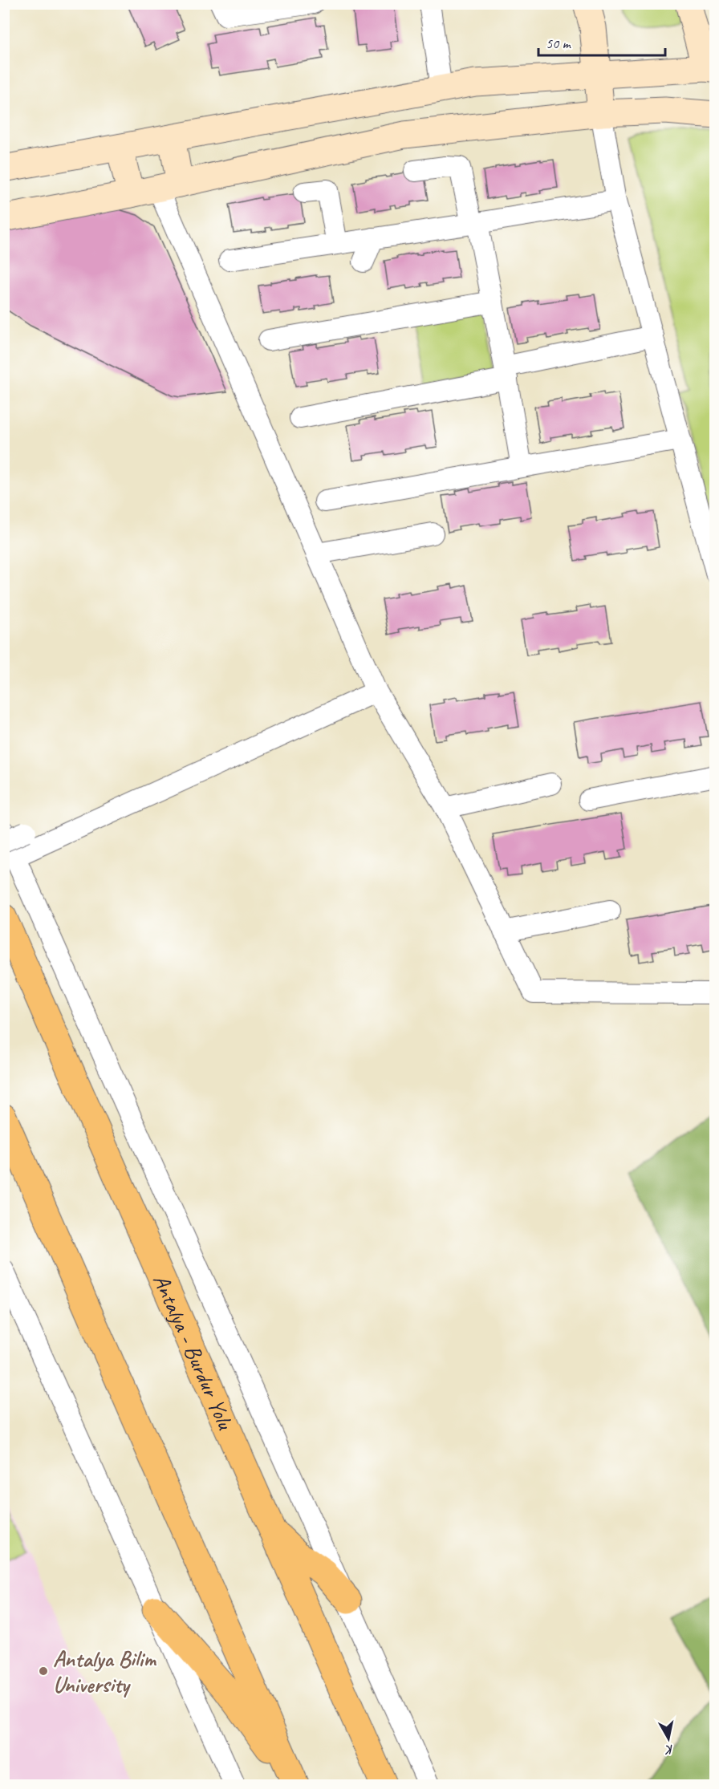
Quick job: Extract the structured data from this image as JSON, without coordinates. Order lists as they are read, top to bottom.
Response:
{
  "streets": {
    "highway": ["Antalya - Burdur Yolu"]
  },
  "places": ["Antalya Bilim University"],
  "scale_bar": "50 m",
  "north": "bottom"
}
